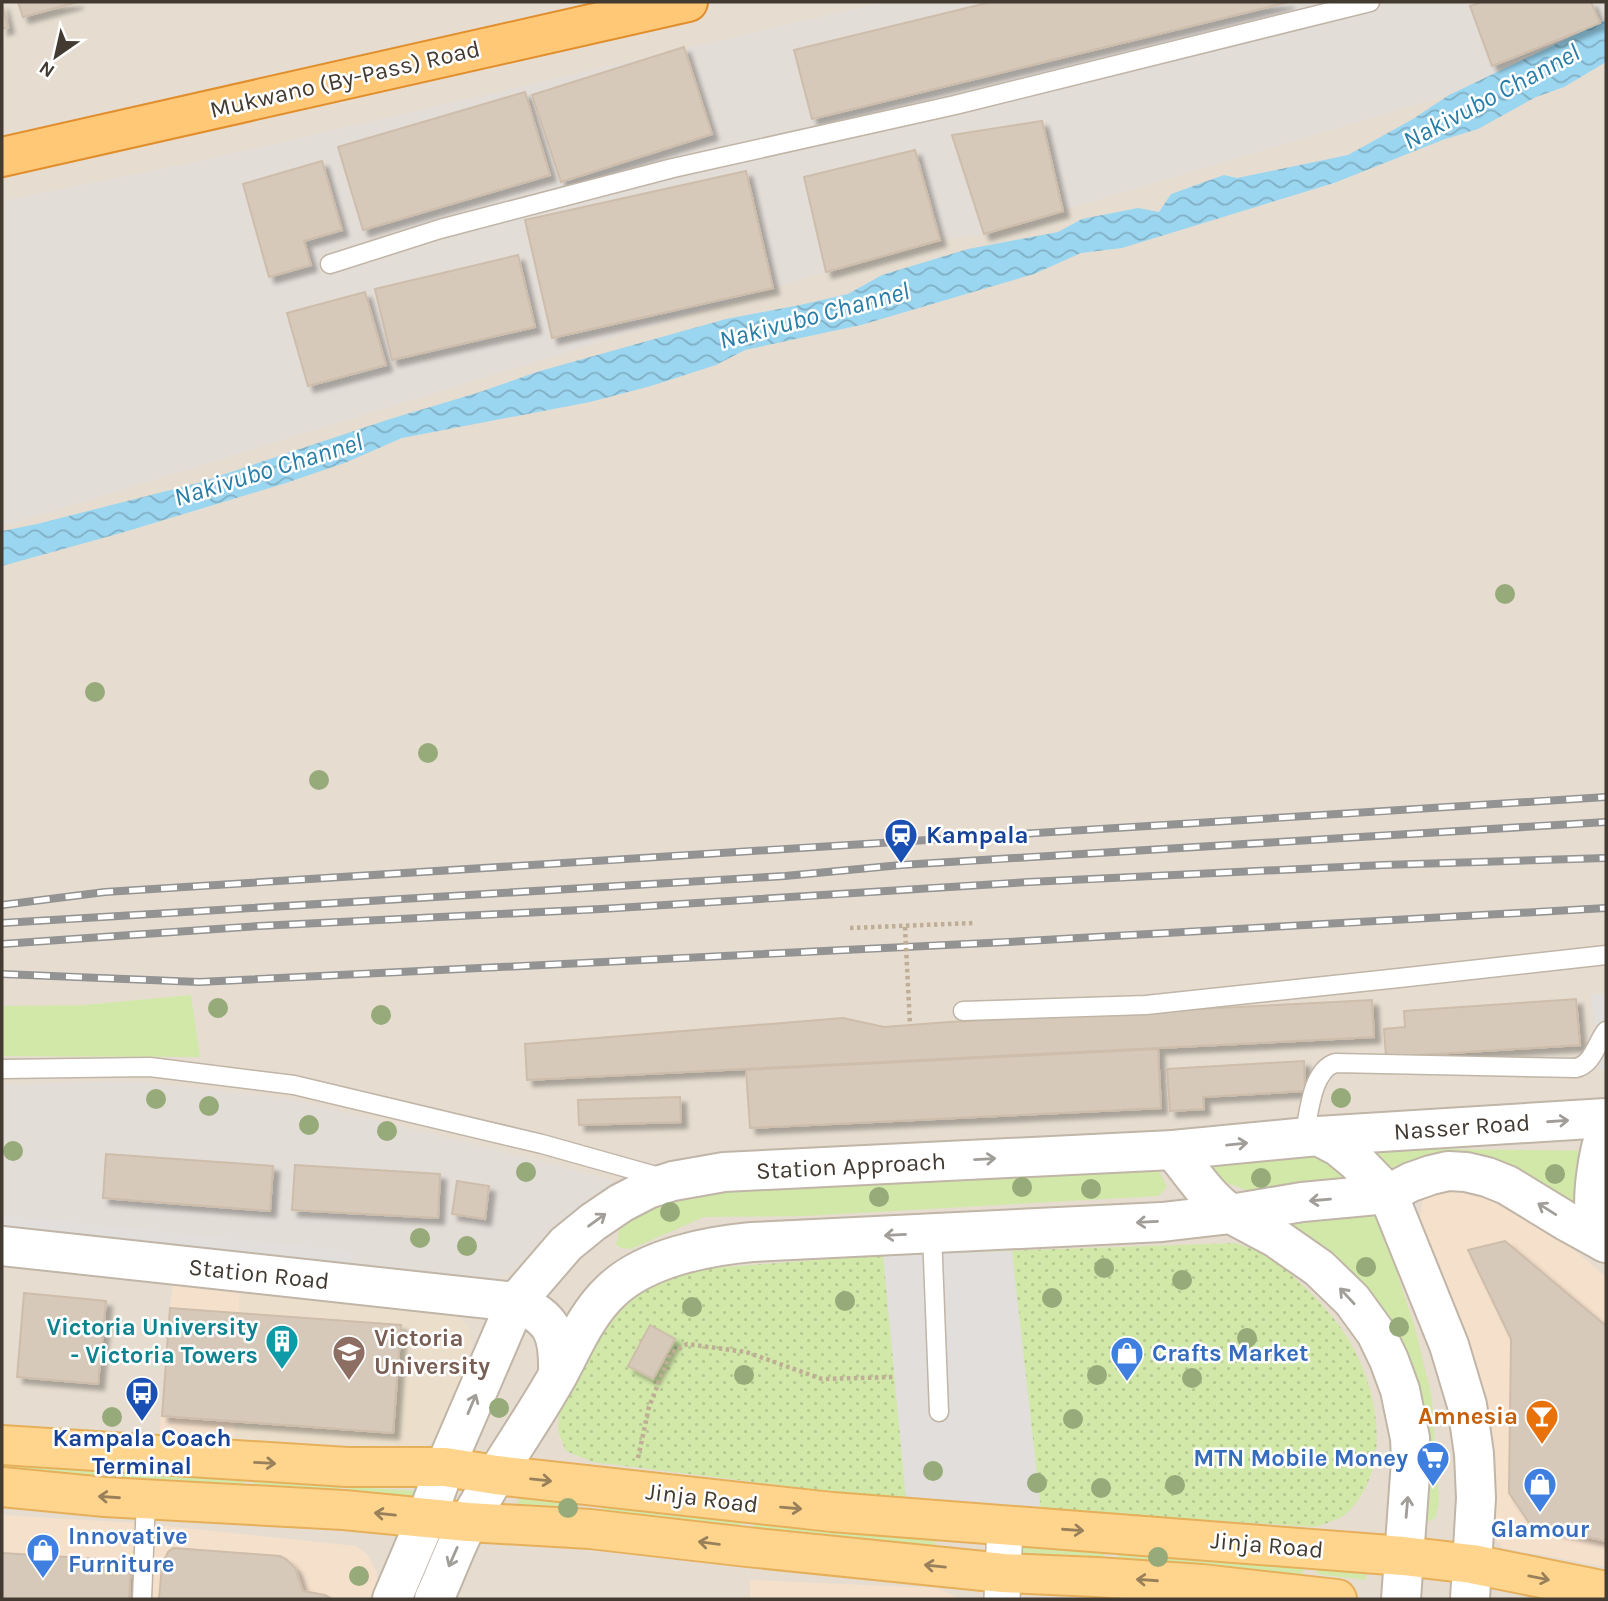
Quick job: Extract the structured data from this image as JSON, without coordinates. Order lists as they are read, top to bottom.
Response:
{
  "streets": {
    "highway": ["Mukwano (By-Pass) Road"],
    "main road": ["Jinja Road"],
    "street": ["Nasser Road", "Station Approach", "Station Road"]
  },
  "crossings": [
    ["Nasser Road", "Station Approach"],
    ["Station Approach", "Station Road"],
    ["Station Approach", "Jinja Road"]
  ],
  "one_way": ["Nasser Road"],
  "water": ["Nakivubo Channel"],
  "places": {
    "station": ["Kampala"],
    "building": ["Victoria University - Victoria Towers"],
    "school or university": ["Victoria University"],
    "shop": ["Crafts Market", "Glamour", "Innovative Furniture"],
    "bus stop": ["Kampala Coach Terminal"],
    "bar": ["Amnesia"],
    "supermarket": ["MTN Mobile Money"]
  },
  "north": "bottom left"
}
